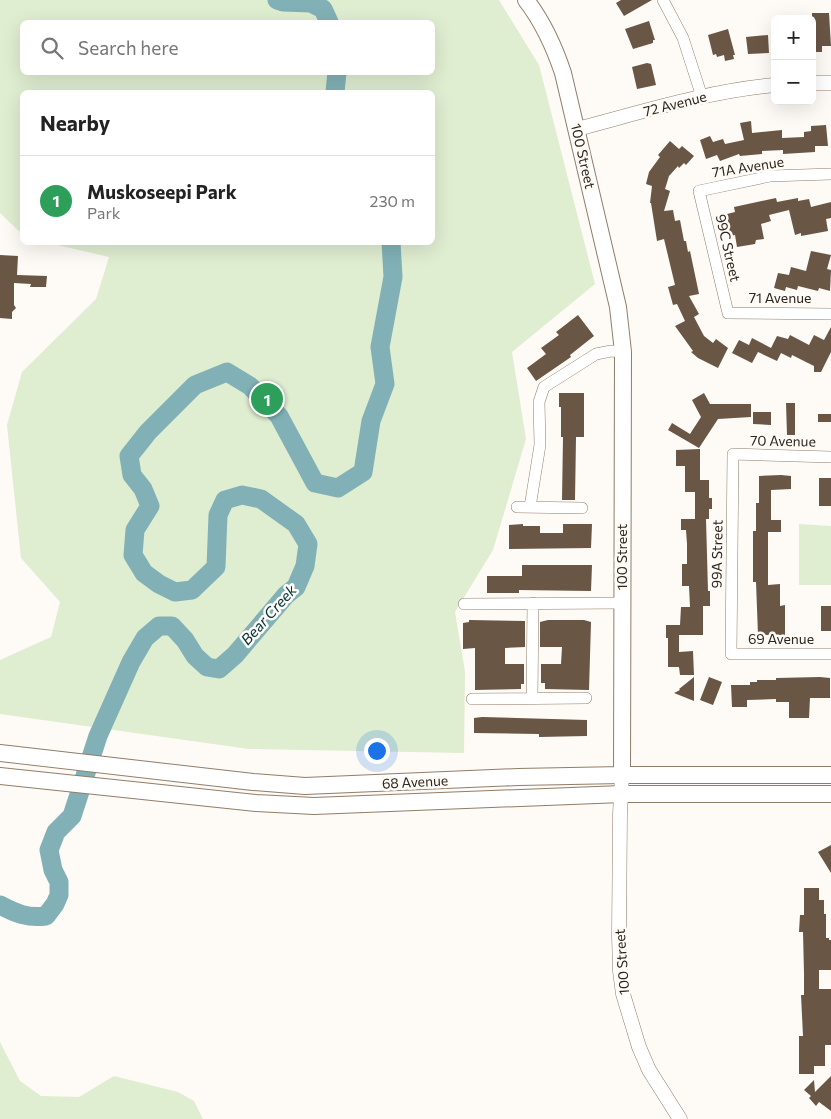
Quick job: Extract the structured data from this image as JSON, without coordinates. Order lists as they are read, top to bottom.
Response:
{
  "streets": {
    "main road": ["100 Street", "68 Avenue"],
    "street": [
      "72 Avenue",
      "71A Avenue",
      "99C Street",
      "71 Avenue",
      "70 Avenue",
      "99A Street",
      "69 Avenue"
    ]
  },
  "crossings": [
    ["72 Avenue", "100 Street"],
    ["100 Street", "68 Avenue"],
    ["71A Avenue", "99C Street"],
    ["99C Street", "71 Avenue"],
    ["70 Avenue", "99A Street"],
    ["99A Street", "69 Avenue"]
  ],
  "water": ["Bear Creek"],
  "page": {
    "map_buttons": ["+", "−"],
    "search": "Search here",
    "heading": "Nearby",
    "list": [
      {
        "mark": "1",
        "name": "Muskoseepi Park",
        "note": "Park",
        "value": "230 m"
      }
    ],
    "pins": "1"
  }
}
